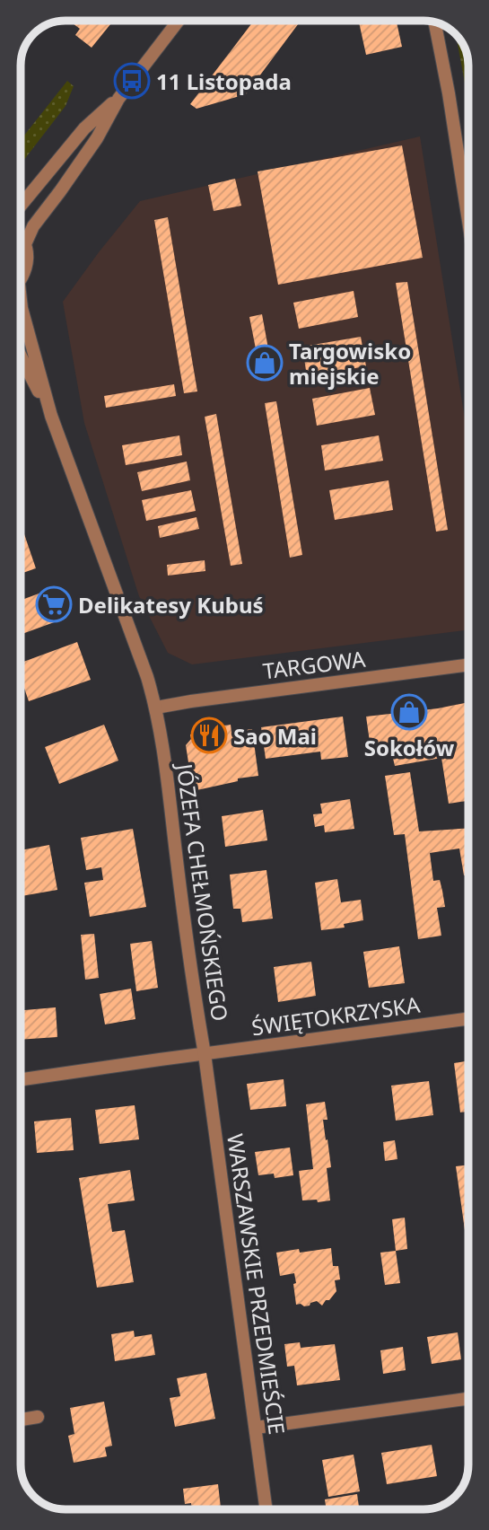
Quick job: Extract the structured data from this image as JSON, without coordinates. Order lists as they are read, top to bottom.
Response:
{
  "streets": {
    "street": [
      "TARGOWA",
      "JÓZEFA CHEŁMOŃSKIEGO",
      "ŚWIĘTOKRZYSKA",
      "WARSZAWSKIE PRZEDMIEŚCIE"
    ]
  },
  "crossings": [
    ["TARGOWA", "JÓZEFA CHEŁMOŃSKIEGO"],
    ["JÓZEFA CHEŁMOŃSKIEGO", "ŚWIĘTOKRZYSKA"],
    ["JÓZEFA CHEŁMOŃSKIEGO", "WARSZAWSKIE PRZEDMIEŚCIE"],
    ["ŚWIĘTOKRZYSKA", "WARSZAWSKIE PRZEDMIEŚCIE"]
  ],
  "places": {
    "bus stop": ["11 Listopada"],
    "shop": ["Targowisko miejskie", "Sokołów"],
    "supermarket": ["Delikatesy Kubuś"],
    "restaurant": ["Sao Mai"]
  }
}
